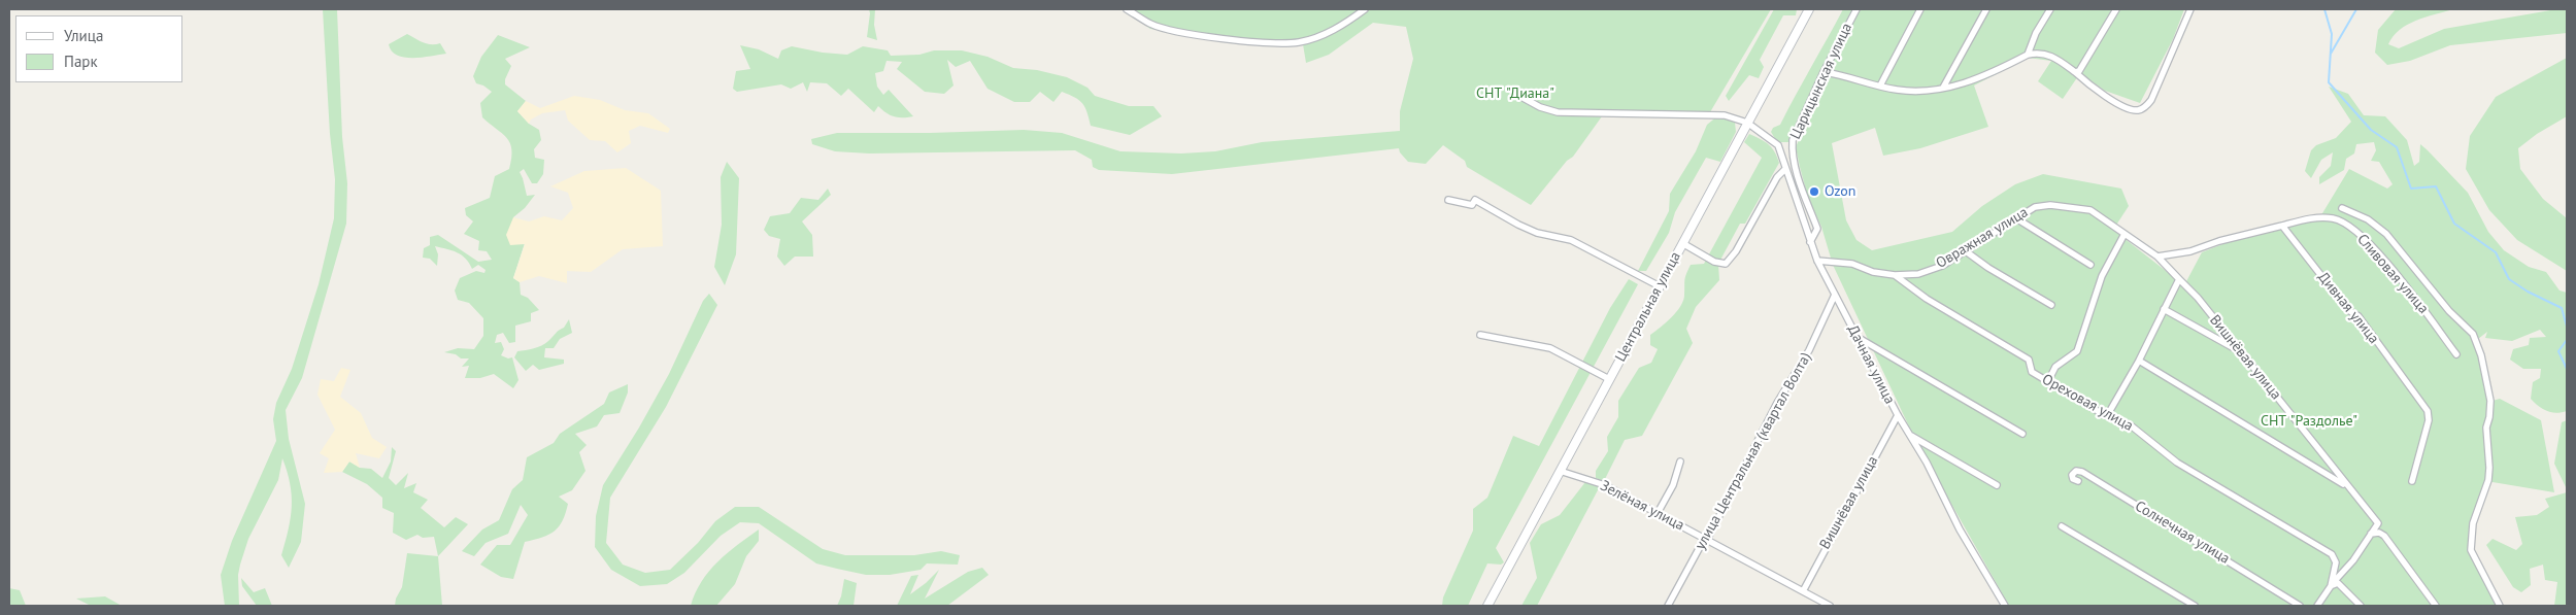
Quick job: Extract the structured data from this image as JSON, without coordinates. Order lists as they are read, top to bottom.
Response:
{
  "streets": {
    "street": [
      "Царицынская улица",
      "Овражная улица",
      "Сливовая улица",
      "Центральная улица",
      "Дивная улица",
      "Вишнёвая улица",
      "Дачная улица",
      "Ореховая улица",
      "улица Центральная (квартал Волта)",
      "Зелёная улица",
      "Солнечная улица"
    ]
  },
  "crossings": [
    ["Царицынская улица", "Дачная улица"],
    ["Овражная улица", "Вишнёвая улица"],
    ["Овражная улица", "Ореховая улица"],
    ["Сливовая улица", "Дивная улица"],
    ["Центральная улица", "Дачная улица"],
    ["Центральная улица", "Зелёная улица"],
    ["Вишнёвая улица", "Дачная улица"],
    ["Вишнёвая улица", "Зелёная улица"],
    ["Дачная улица", "Ореховая улица"],
    ["Дачная улица", "улица Центральная (квартал Волта)"],
    ["улица Центральная (квартал Волта)", "Зелёная улица"]
  ],
  "parks": ["СНТ \"Диана\"", "СНТ \"Раздолье\""],
  "places": ["Ozon"],
  "legend": ["Улица", "Парк"]
}
